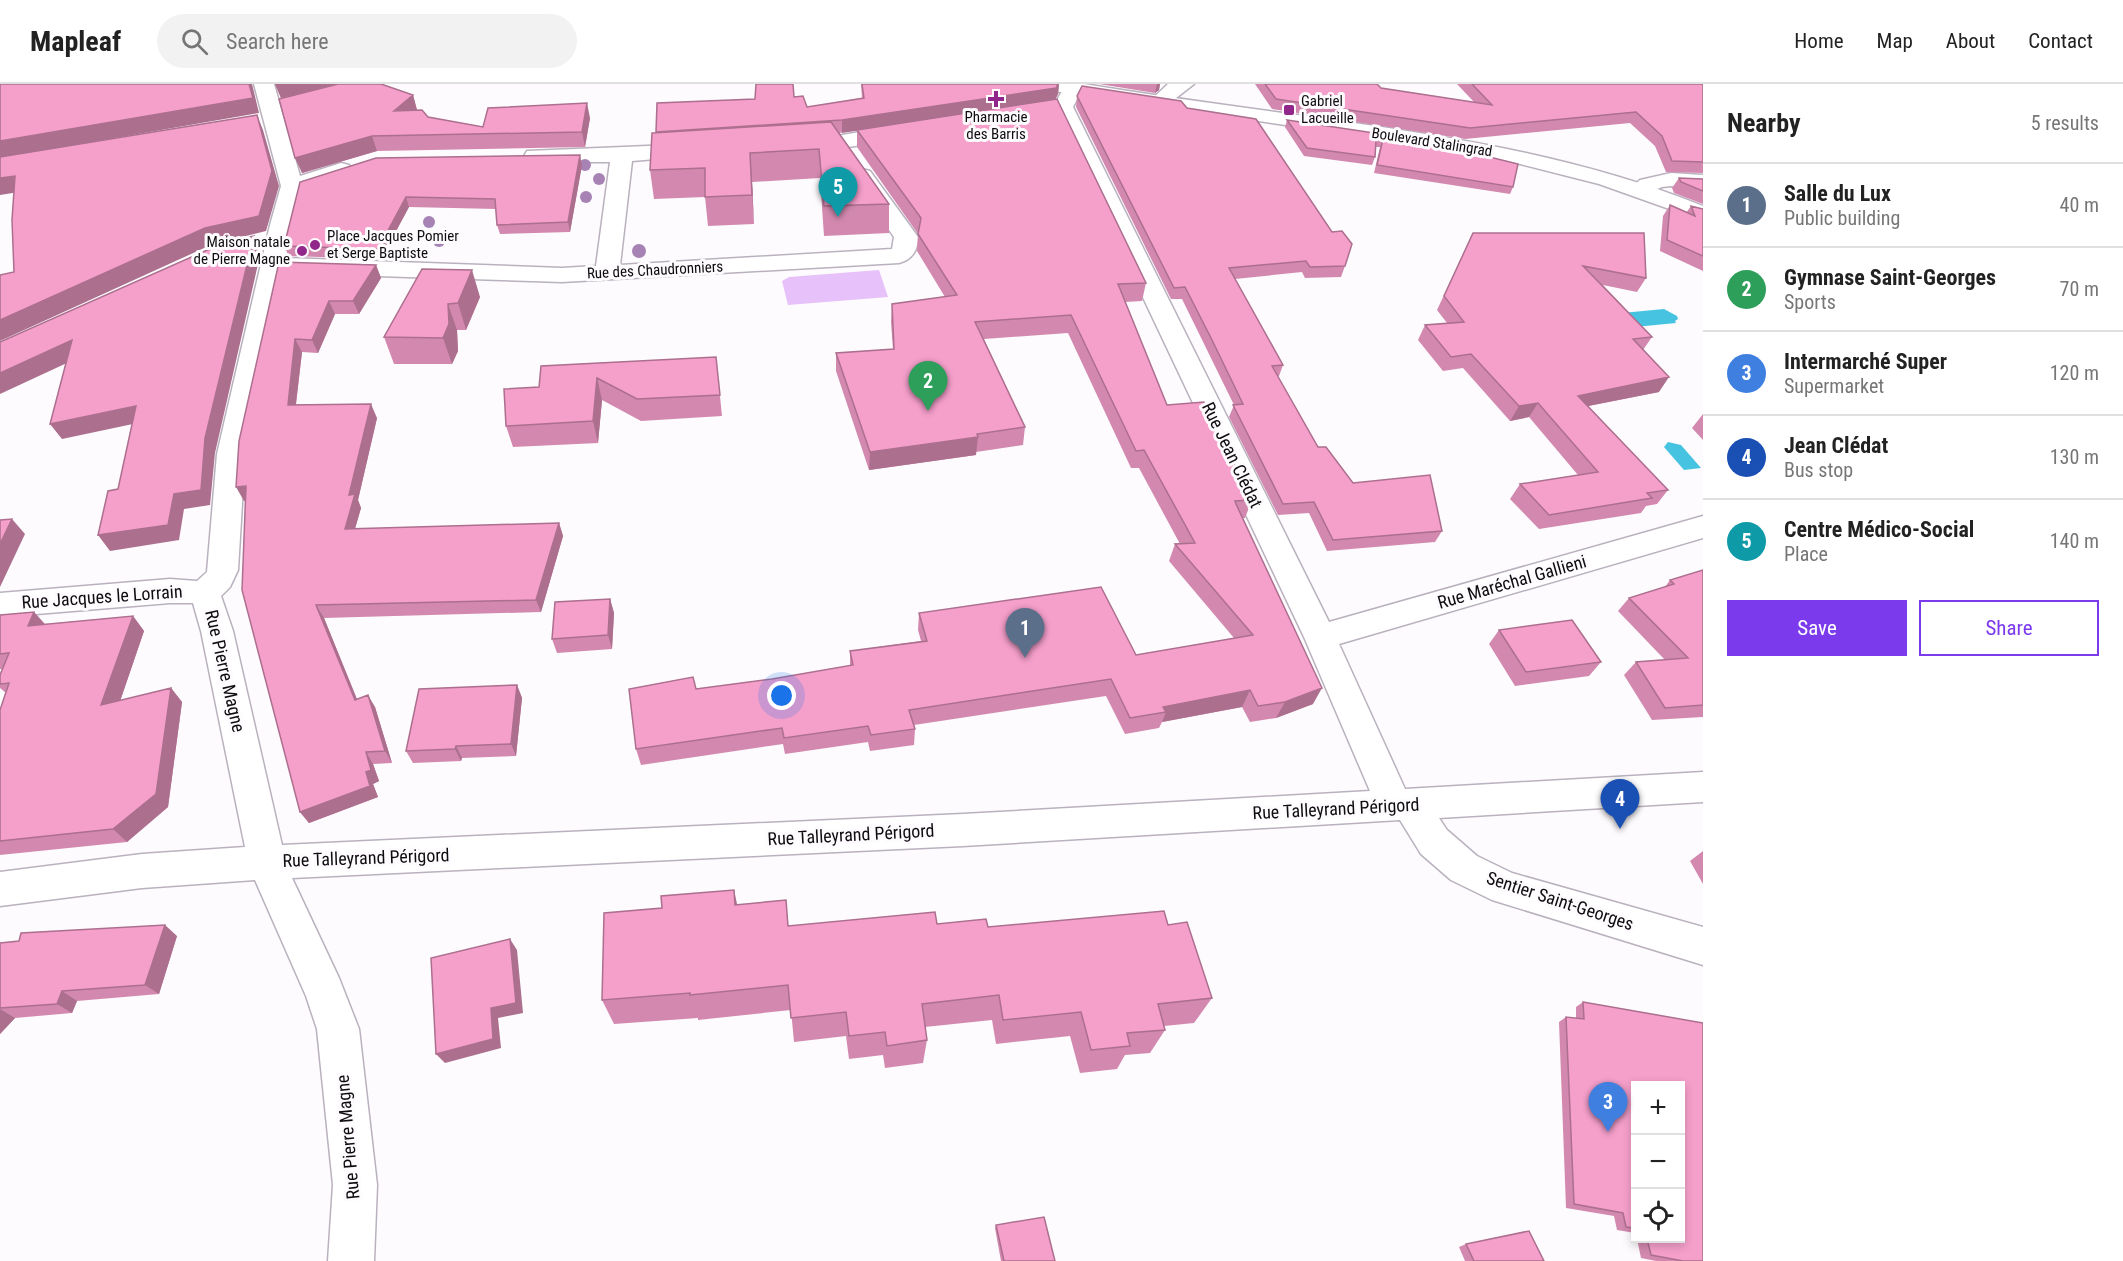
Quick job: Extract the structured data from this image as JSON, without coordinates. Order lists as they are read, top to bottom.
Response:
{
  "streets": {
    "street": [
      "Boulevard Stalingrad",
      "Rue des Chaudronniers",
      "Rue Jean Clédat",
      "Rue Maréchal Gallieni",
      "Rue Jacques le Lorrain",
      "Rue Pierre Magne",
      "Rue Talleyrand Périgord",
      "Sentier Saint-Georges"
    ]
  },
  "crossings": [
    ["Boulevard Stalingrad", "Rue Jean Clédat"],
    ["Rue des Chaudronniers", "Rue Pierre Magne"],
    ["Rue Jean Clédat", "Rue Maréchal Gallieni"],
    ["Rue Jean Clédat", "Rue Talleyrand Périgord"],
    ["Rue Jean Clédat", "Sentier Saint-Georges"],
    ["Rue Jacques le Lorrain", "Rue Pierre Magne"],
    ["Rue Pierre Magne", "Rue Talleyrand Périgord"],
    ["Rue Talleyrand Périgord", "Sentier Saint-Georges"]
  ],
  "places": {
    "health": ["Pharmacie des Barris"],
    "transit": ["Gabriel Lacueille"],
    "other": ["Place Jacques Pomier et Serge Baptiste", "Maison natale de Pierre Magne"]
  },
  "page": {
    "header": "Mapleaf",
    "search": "Search here",
    "nav": [
      "Home",
      "Map",
      "About",
      "Contact"
    ],
    "heading": ["Nearby", "5 results"],
    "list": [
      {
        "mark": "1",
        "name": "Salle du Lux",
        "note": "Public building",
        "value": "40 m"
      },
      {
        "mark": "2",
        "name": "Gymnase Saint-Georges",
        "note": "Sports",
        "value": "70 m"
      },
      {
        "mark": "3",
        "name": "Intermarché Super",
        "note": "Supermarket",
        "value": "120 m"
      },
      {
        "mark": "4",
        "name": "Jean Clédat",
        "note": "Bus stop",
        "value": "130 m"
      },
      {
        "mark": "5",
        "name": "Centre Médico-Social",
        "note": "Place",
        "value": "140 m"
      }
    ],
    "pins": [
      "5",
      "2",
      "1",
      "4",
      "3"
    ],
    "buttons": ["Save", "Share"],
    "map_buttons": ["+", "−"]
  }
}
